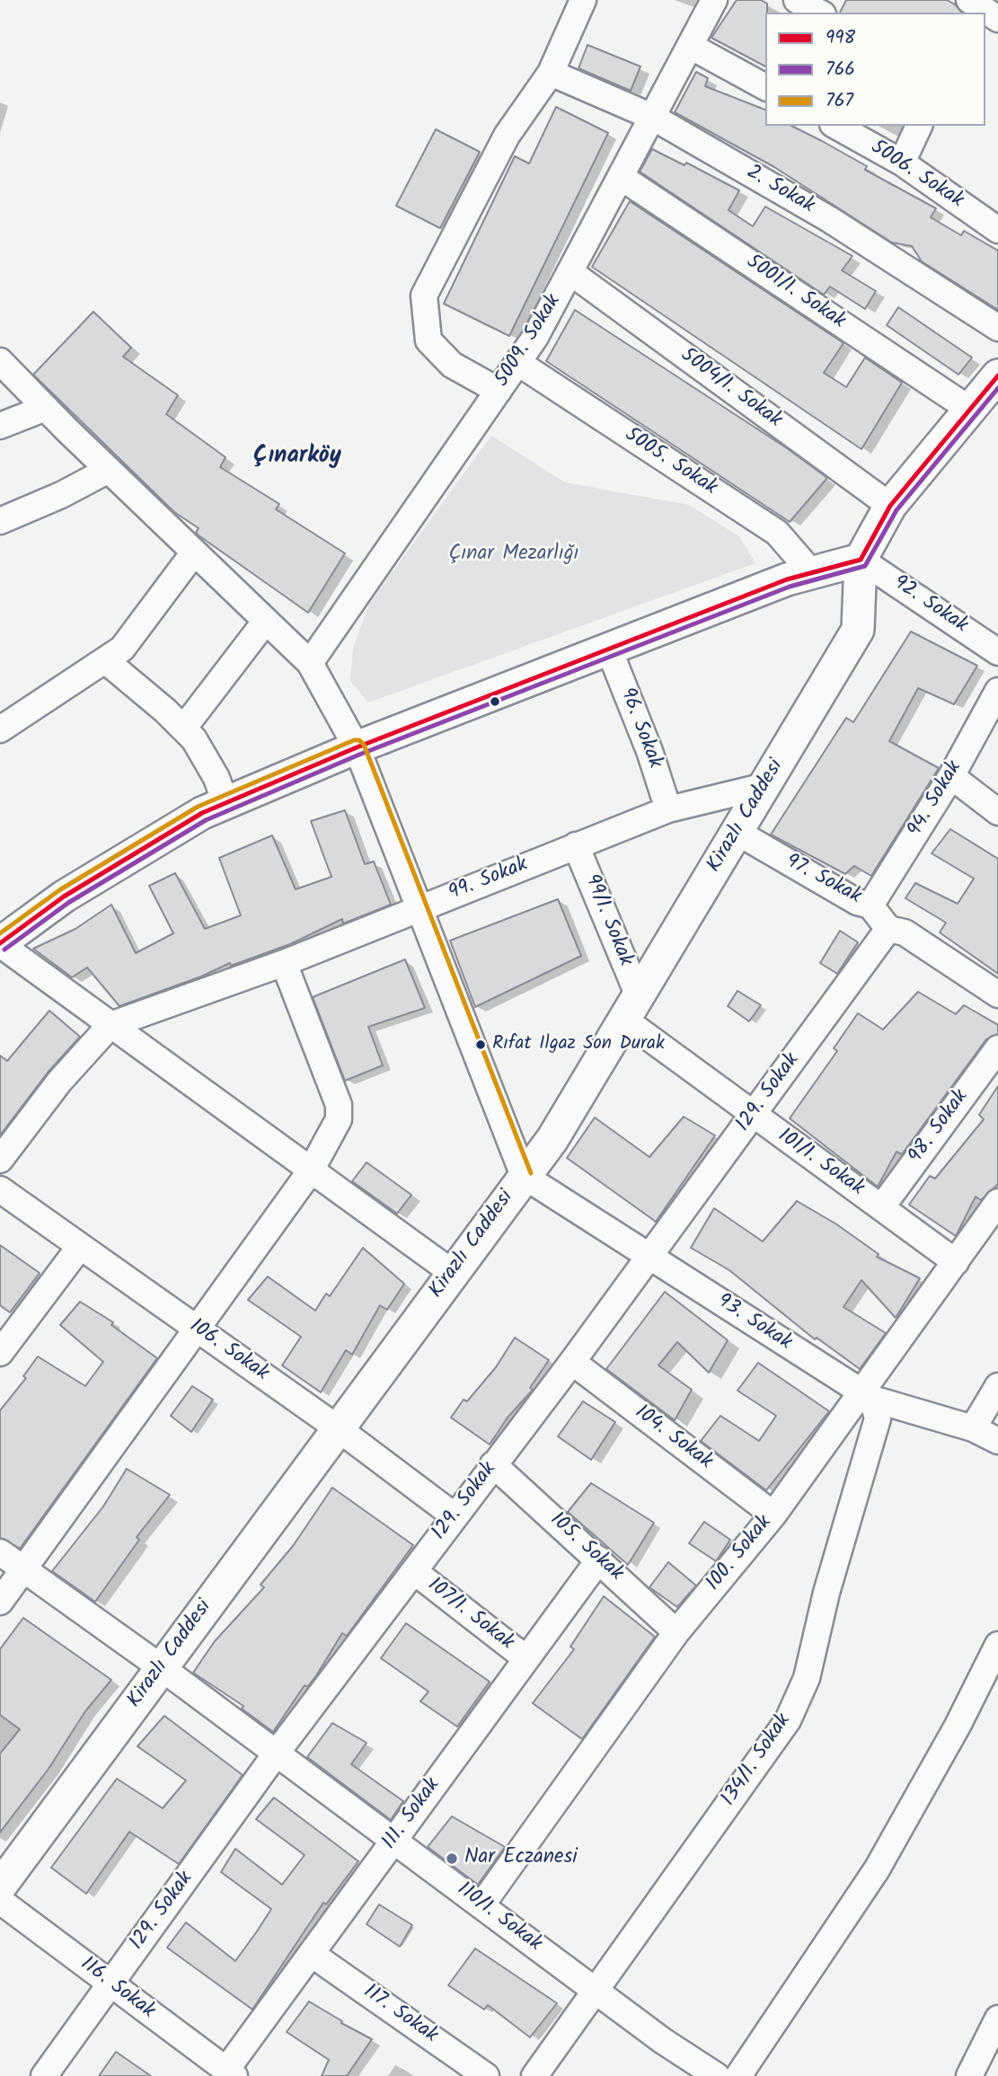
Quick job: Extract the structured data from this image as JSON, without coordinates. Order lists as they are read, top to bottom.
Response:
{
  "streets": {
    "main road": ["Kirazlı Caddesi"],
    "street": [
      "5006. Sokak",
      "2. Sokak",
      "5001/1. Sokak",
      "5009. Sokak",
      "5004/1. Sokak",
      "5005. Sokak",
      "92. Sokak",
      "96. Sokak",
      "94. Sokak",
      "99. Sokak",
      "97. Sokak",
      "99/1. Sokak",
      "129. Sokak",
      "98. Sokak",
      "101/1. Sokak",
      "93. Sokak",
      "106. Sokak",
      "104. Sokak",
      "105. Sokak",
      "100. Sokak",
      "107/1. Sokak",
      "134/1. Sokak",
      "111. Sokak",
      "110/1. Sokak",
      "116. Sokak",
      "117. Sokak"
    ]
  },
  "crossings": [
    ["2. Sokak", "5009. Sokak"],
    ["5001/1. Sokak", "5009. Sokak"],
    ["5009. Sokak", "5004/1. Sokak"],
    ["5009. Sokak", "5005. Sokak"],
    ["92. Sokak", "Kirazlı Caddesi"],
    ["96. Sokak", "99. Sokak"],
    ["94. Sokak", "97. Sokak"],
    ["Kirazlı Caddesi", "99. Sokak"],
    ["Kirazlı Caddesi", "97. Sokak"],
    ["Kirazlı Caddesi", "99/1. Sokak"],
    ["Kirazlı Caddesi", "101/1. Sokak"],
    ["Kirazlı Caddesi", "93. Sokak"],
    ["Kirazlı Caddesi", "106. Sokak"],
    ["Kirazlı Caddesi", "110/1. Sokak"],
    ["99. Sokak", "99/1. Sokak"],
    ["97. Sokak", "129. Sokak"],
    ["99/1. Sokak", "101/1. Sokak"],
    ["129. Sokak", "101/1. Sokak"],
    ["129. Sokak", "93. Sokak"],
    ["129. Sokak", "106. Sokak"],
    ["129. Sokak", "104. Sokak"],
    ["129. Sokak", "105. Sokak"],
    ["129. Sokak", "107/1. Sokak"],
    ["129. Sokak", "110/1. Sokak"],
    ["129. Sokak", "116. Sokak"],
    ["98. Sokak", "101/1. Sokak"],
    ["101/1. Sokak", "100. Sokak"],
    ["93. Sokak", "100. Sokak"],
    ["93. Sokak", "134/1. Sokak"],
    ["104. Sokak", "100. Sokak"],
    ["105. Sokak", "100. Sokak"],
    ["105. Sokak", "111. Sokak"],
    ["100. Sokak", "134/1. Sokak"],
    ["100. Sokak", "110/1. Sokak"],
    ["107/1. Sokak", "111. Sokak"],
    ["134/1. Sokak", "110/1. Sokak"],
    ["111. Sokak", "110/1. Sokak"],
    ["111. Sokak", "116. Sokak"],
    ["111. Sokak", "117. Sokak"]
  ],
  "districts": ["Çınarköy"],
  "parks": ["Çınar Mezarlığı"],
  "places": ["Rıfat Ilgaz Son Durak", "Nar Eczanesi"],
  "lines": ["transit line 998", "transit line 766", "transit line 767"],
  "legend": ["998", "766", "767"]
}
